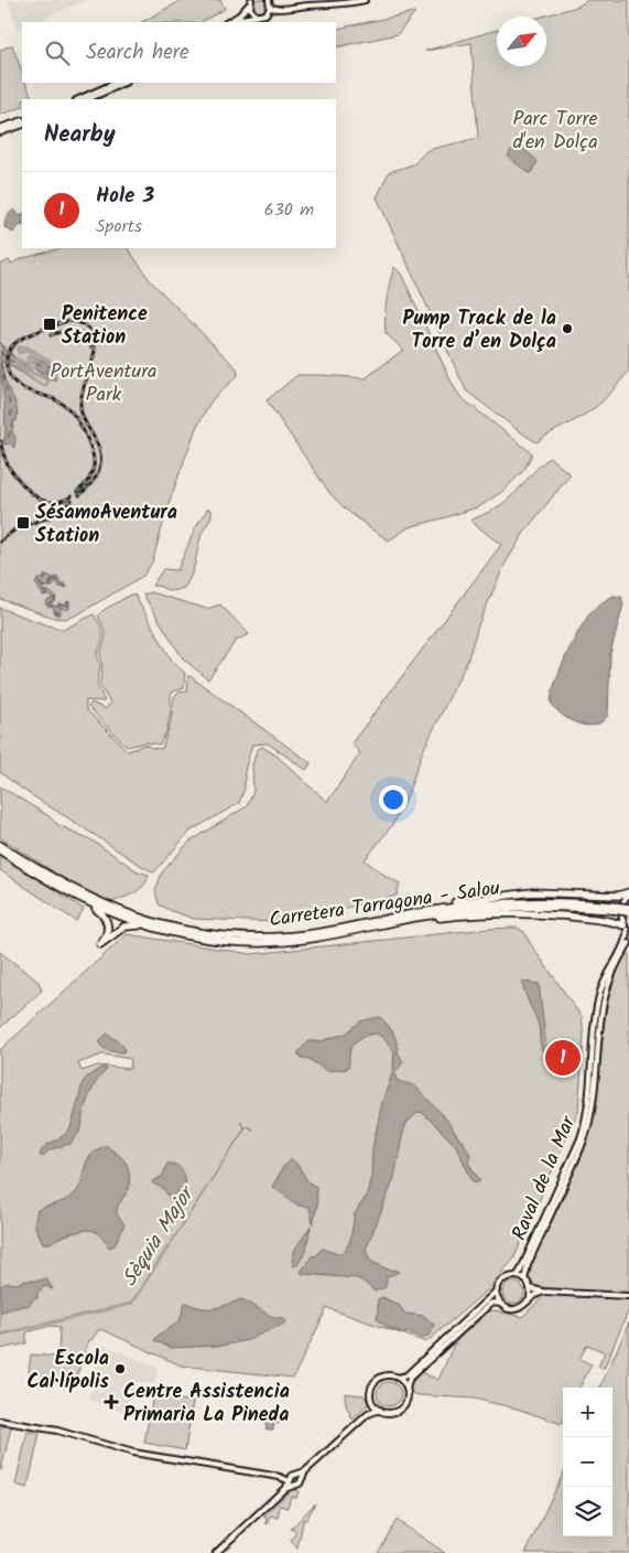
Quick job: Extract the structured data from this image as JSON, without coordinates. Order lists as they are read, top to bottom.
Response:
{
  "streets": {
    "highway": ["Carretera Tarragona - Salou"],
    "street": ["Raval de la Mar"]
  },
  "water": ["Sèquia Major"],
  "parks": ["Parc Torre d'en Dolça", "PortAventura Park"],
  "places": {
    "transit": ["Penitence Station", "SésamoAventura Station"],
    "other": ["Pump Track de la Torre d’en Dolça", "Escola Cal·lípolis"],
    "health": ["Centre Assistencia Primaria La Pineda"]
  },
  "north": "top right",
  "page": {
    "search": "Search here",
    "heading": "Nearby",
    "list": [
      {
        "mark": "1",
        "name": "Hole 3",
        "note": "Sports",
        "value": "630 m"
      }
    ],
    "pins": "1",
    "map_buttons": ["+", "−"]
  }
}
